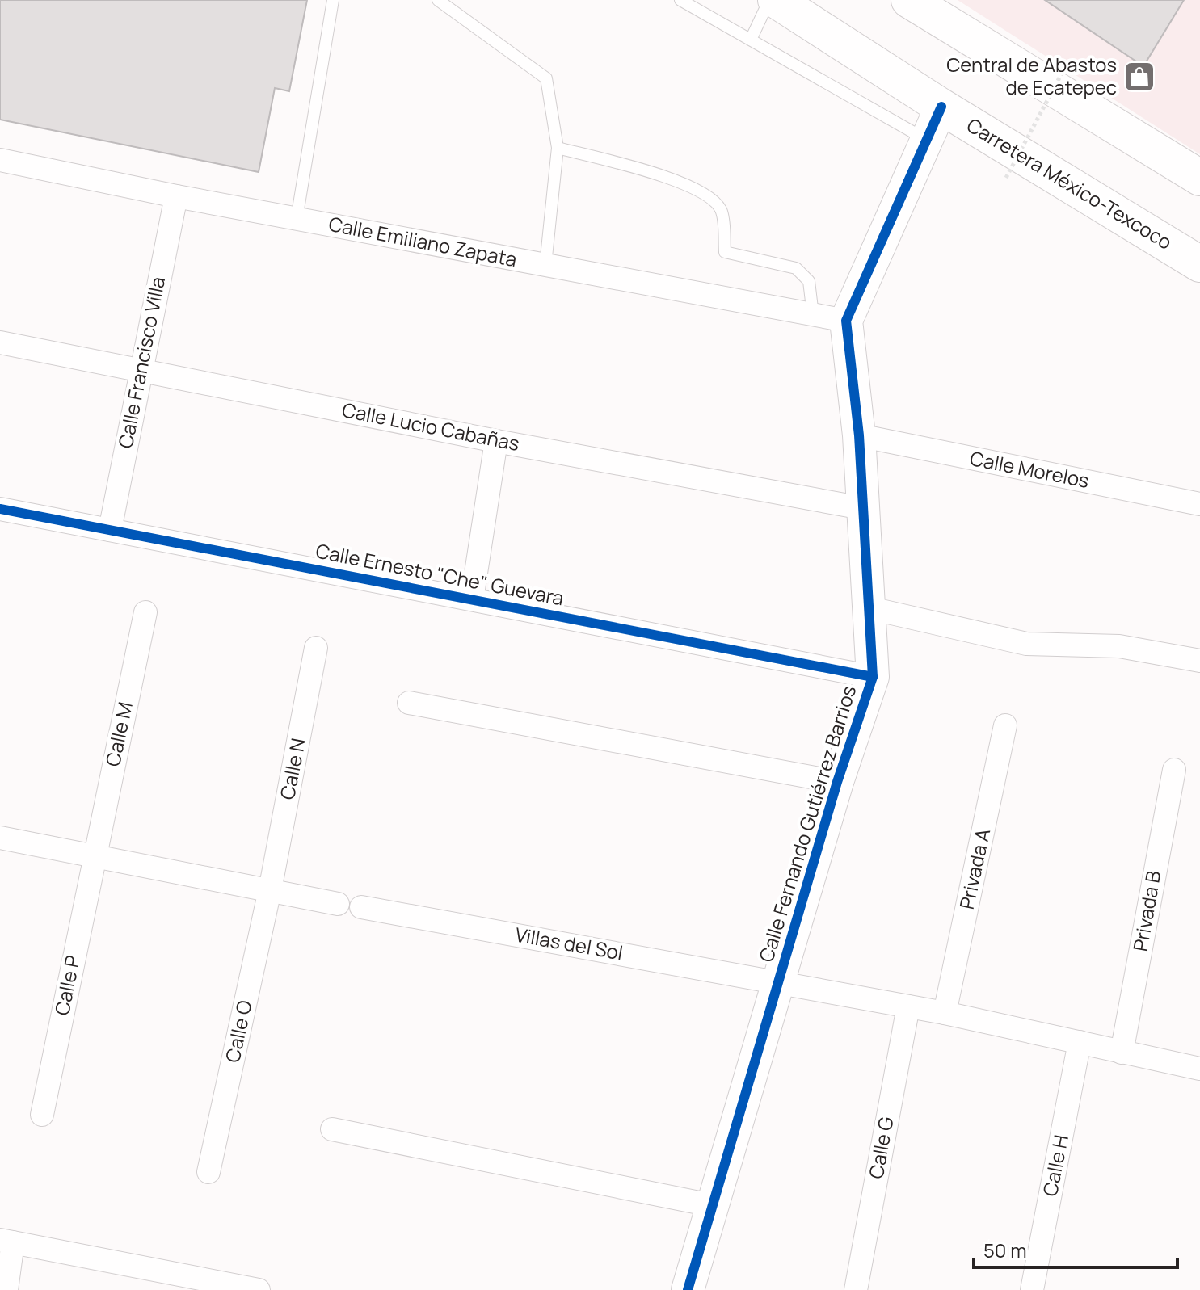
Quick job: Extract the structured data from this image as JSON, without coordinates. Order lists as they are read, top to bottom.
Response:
{
  "streets": {
    "highway": ["Carretera México-Texcoco"],
    "street": [
      "Calle Emiliano Zapata",
      "Calle Francisco Villa",
      "Calle Lucio Cabañas",
      "Calle Morelos",
      "Calle Ernesto \"Che\" Guevara",
      "Calle M",
      "Calle N",
      "Calle Fernando Gutiérrez Barrios",
      "Privada A",
      "Privada B",
      "Villas del Sol",
      "Calle P",
      "Calle O",
      "Calle G",
      "Calle H"
    ]
  },
  "crossings": [
    ["Calle Emiliano Zapata", "Calle Francisco Villa"],
    ["Calle Emiliano Zapata", "Calle Fernando Gutiérrez Barrios"],
    ["Calle Francisco Villa", "Calle Lucio Cabañas"],
    ["Calle Francisco Villa", "Calle Ernesto \"Che\" Guevara"],
    ["Calle Lucio Cabañas", "Calle Fernando Gutiérrez Barrios"],
    ["Calle Morelos", "Calle Fernando Gutiérrez Barrios"],
    ["Calle Ernesto \"Che\" Guevara", "Calle Fernando Gutiérrez Barrios"],
    ["Calle M", "Calle P"],
    ["Calle N", "Calle O"],
    ["Calle Fernando Gutiérrez Barrios", "Villas del Sol"],
    ["Privada A", "Villas del Sol"],
    ["Privada B", "Villas del Sol"],
    ["Villas del Sol", "Calle G"],
    ["Villas del Sol", "Calle H"]
  ],
  "places": {
    "shop": ["Central de Abastos de Ecatepec"]
  },
  "scale_bar": "50 m"
}
